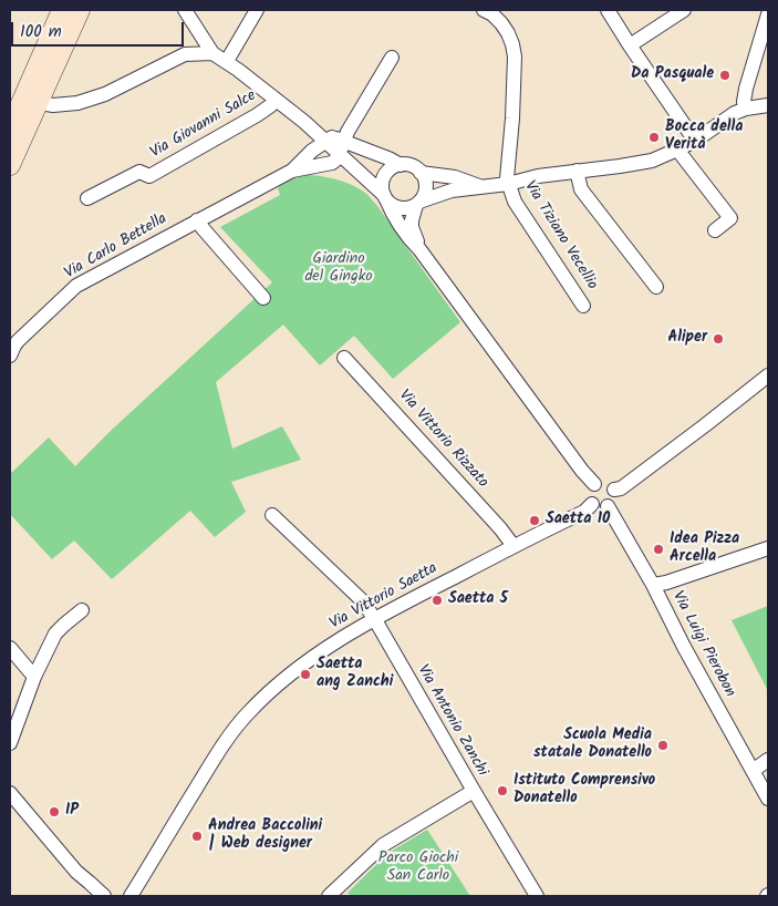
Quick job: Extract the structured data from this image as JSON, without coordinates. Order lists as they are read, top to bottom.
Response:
{
  "streets": {
    "street": [
      "Via Giovanni Salce",
      "Via Tiziano Vecellio",
      "Via Carlo Bettella",
      "Via Vittorio Rizzato",
      "Via Vittorio Saetta",
      "Via Luigi Pierobon",
      "Via Antonio Zanchi"
    ]
  },
  "crossings": [
    ["Via Vittorio Rizzato", "Via Vittorio Saetta"],
    ["Via Vittorio Saetta", "Via Luigi Pierobon"],
    ["Via Vittorio Saetta", "Via Antonio Zanchi"]
  ],
  "parks": ["Giardino del Gingko", "Parco Giochi San Carlo"],
  "places": [
    "Da Pasquale",
    "Bocca della Verità",
    "Aliper",
    "Saetta 10",
    "Idea Pizza Arcella",
    "Saetta 5",
    "Saetta ang Zanchi",
    "Scuola Media statale Donatello",
    "Istituto Comprensivo Donatello",
    "IP",
    "Andrea Baccolini | Web designer"
  ],
  "scale_bar": "100 m"
}
